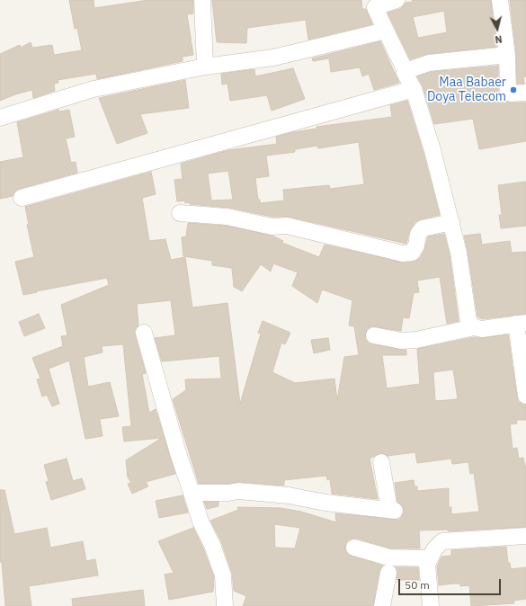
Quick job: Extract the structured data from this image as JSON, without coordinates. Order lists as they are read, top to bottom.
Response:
{
  "places": ["Maa Babaer Doya Telecom"],
  "scale_bar": "50 m",
  "north": "bottom"
}
